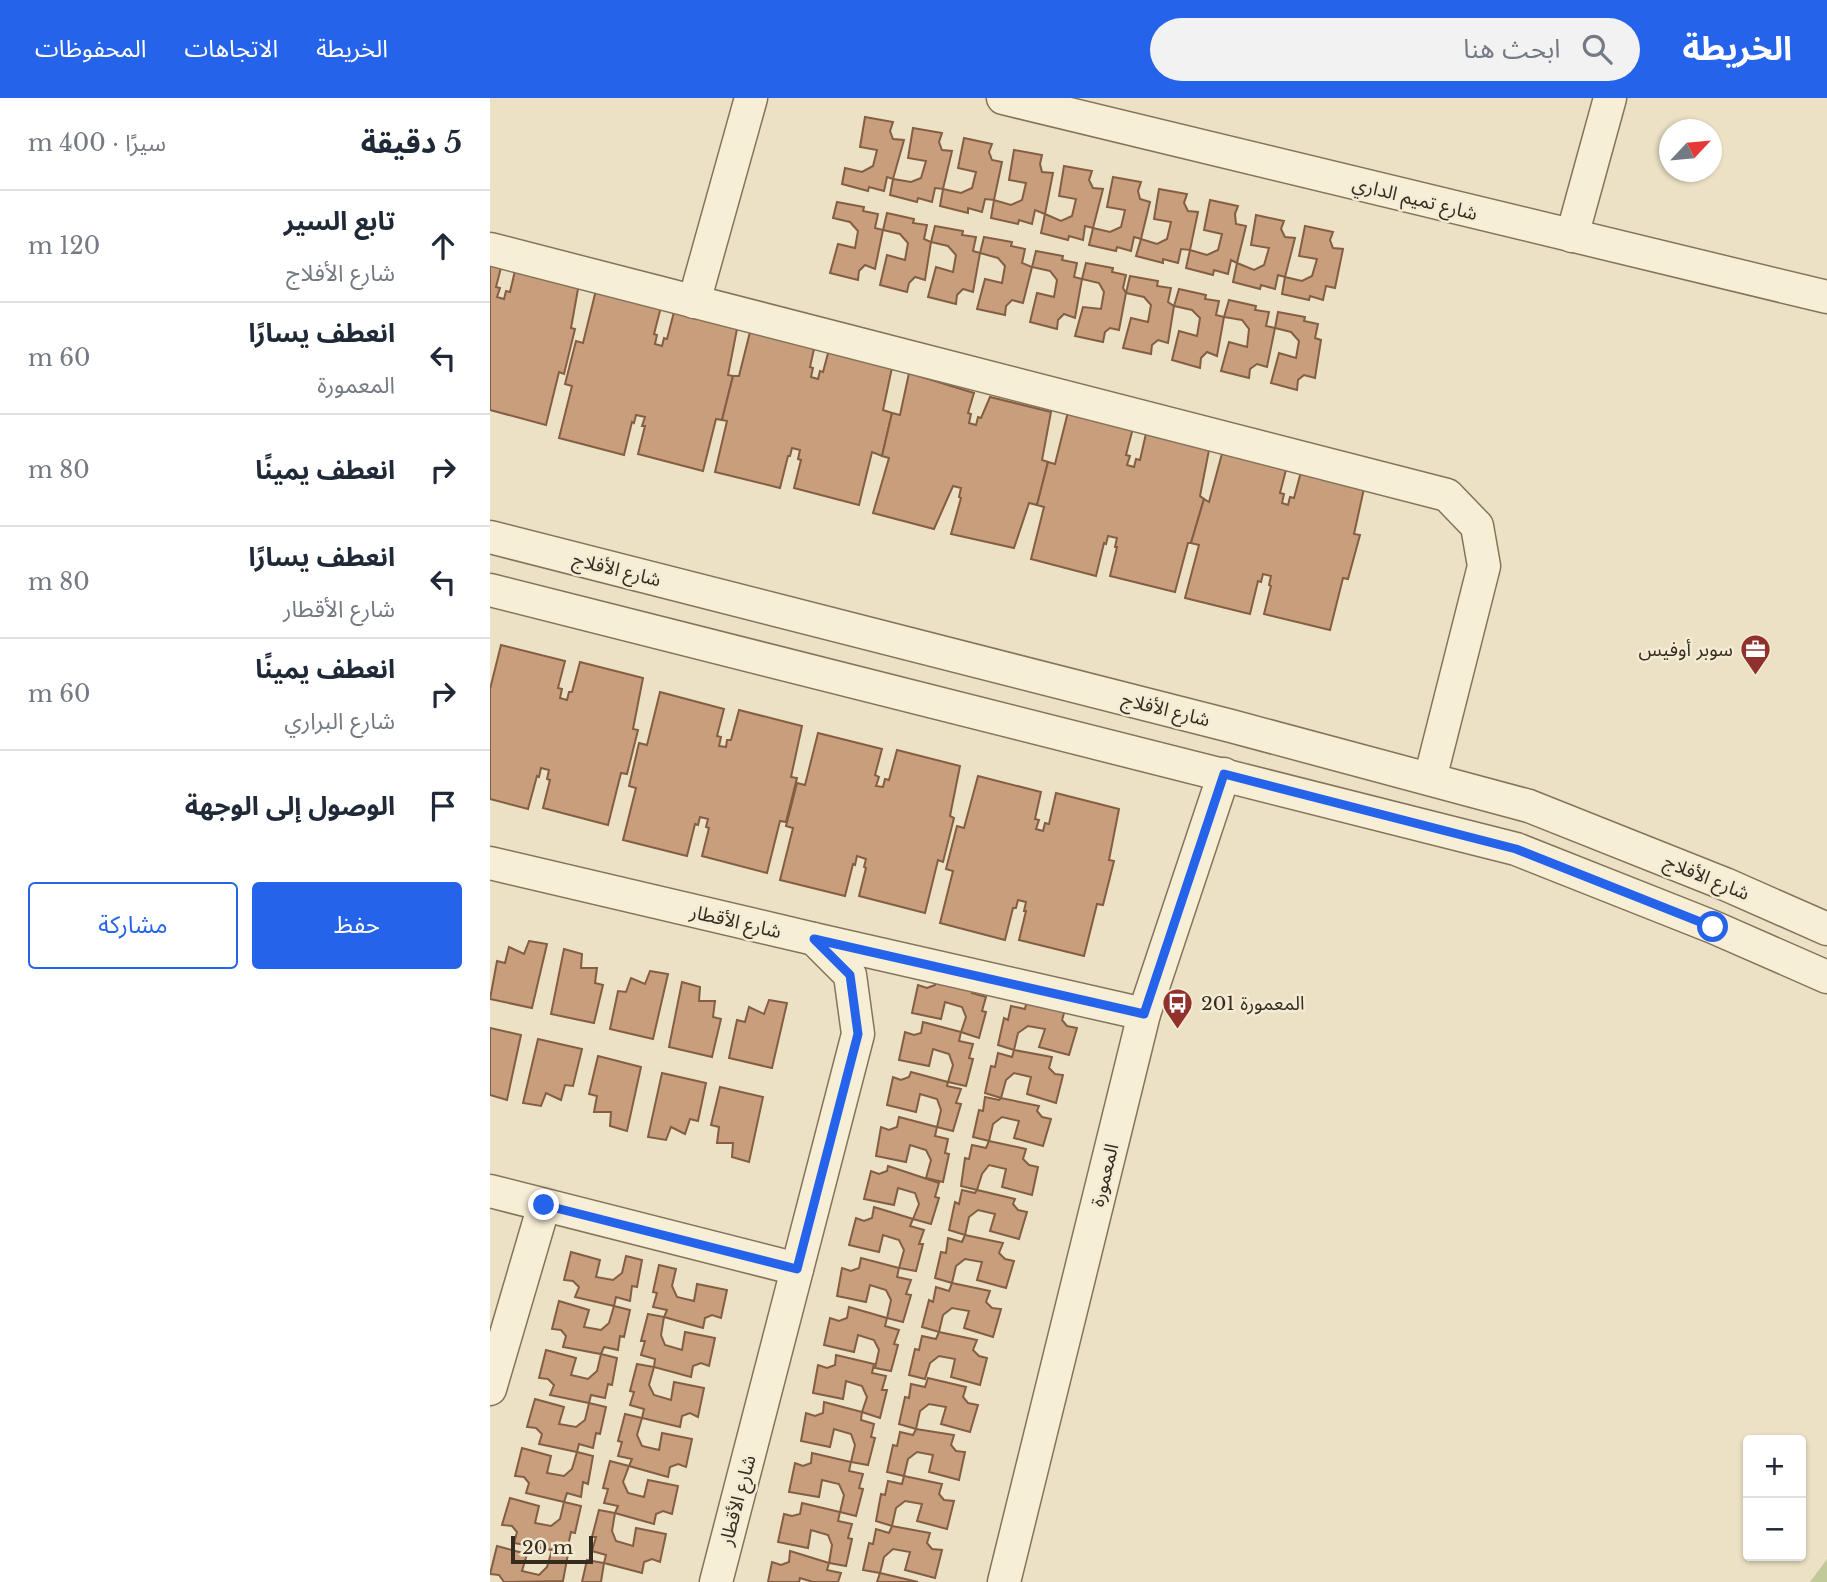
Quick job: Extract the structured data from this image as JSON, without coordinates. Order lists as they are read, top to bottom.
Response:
{
  "streets": {
    "street": [
      "شارع تميم الداري",
      "شارع الأفلاج",
      "شارع الأقطار",
      "المعمورة"
    ]
  },
  "places": {
    "office": ["سوبر أوفيس"],
    "bus stop": ["المعمورة 201"]
  },
  "scale_bar": "20 m",
  "north": "top right",
  "page": {
    "header": "الخريطة",
    "search": "ابحث هنا",
    "nav": ["الخريطة", "الاتجاهات", "المحفوظات"],
    "heading": ["5 دقيقة", "سيرًا · 400 m"],
    "list": [
      ["تابع السير", "شارع الأفلاج", "120 m"],
      ["انعطف يسارًا", "المعمورة", "60 m"],
      ["انعطف يمينًا", "80 m"],
      ["انعطف يسارًا", "شارع الأقطار", "80 m"],
      ["انعطف يمينًا", "شارع البراري", "60 m"],
      "الوصول إلى الوجهة"
    ],
    "buttons": ["حفظ", "مشاركة"],
    "map_buttons": ["+", "−"],
    "scale": "20 m"
  }
}
